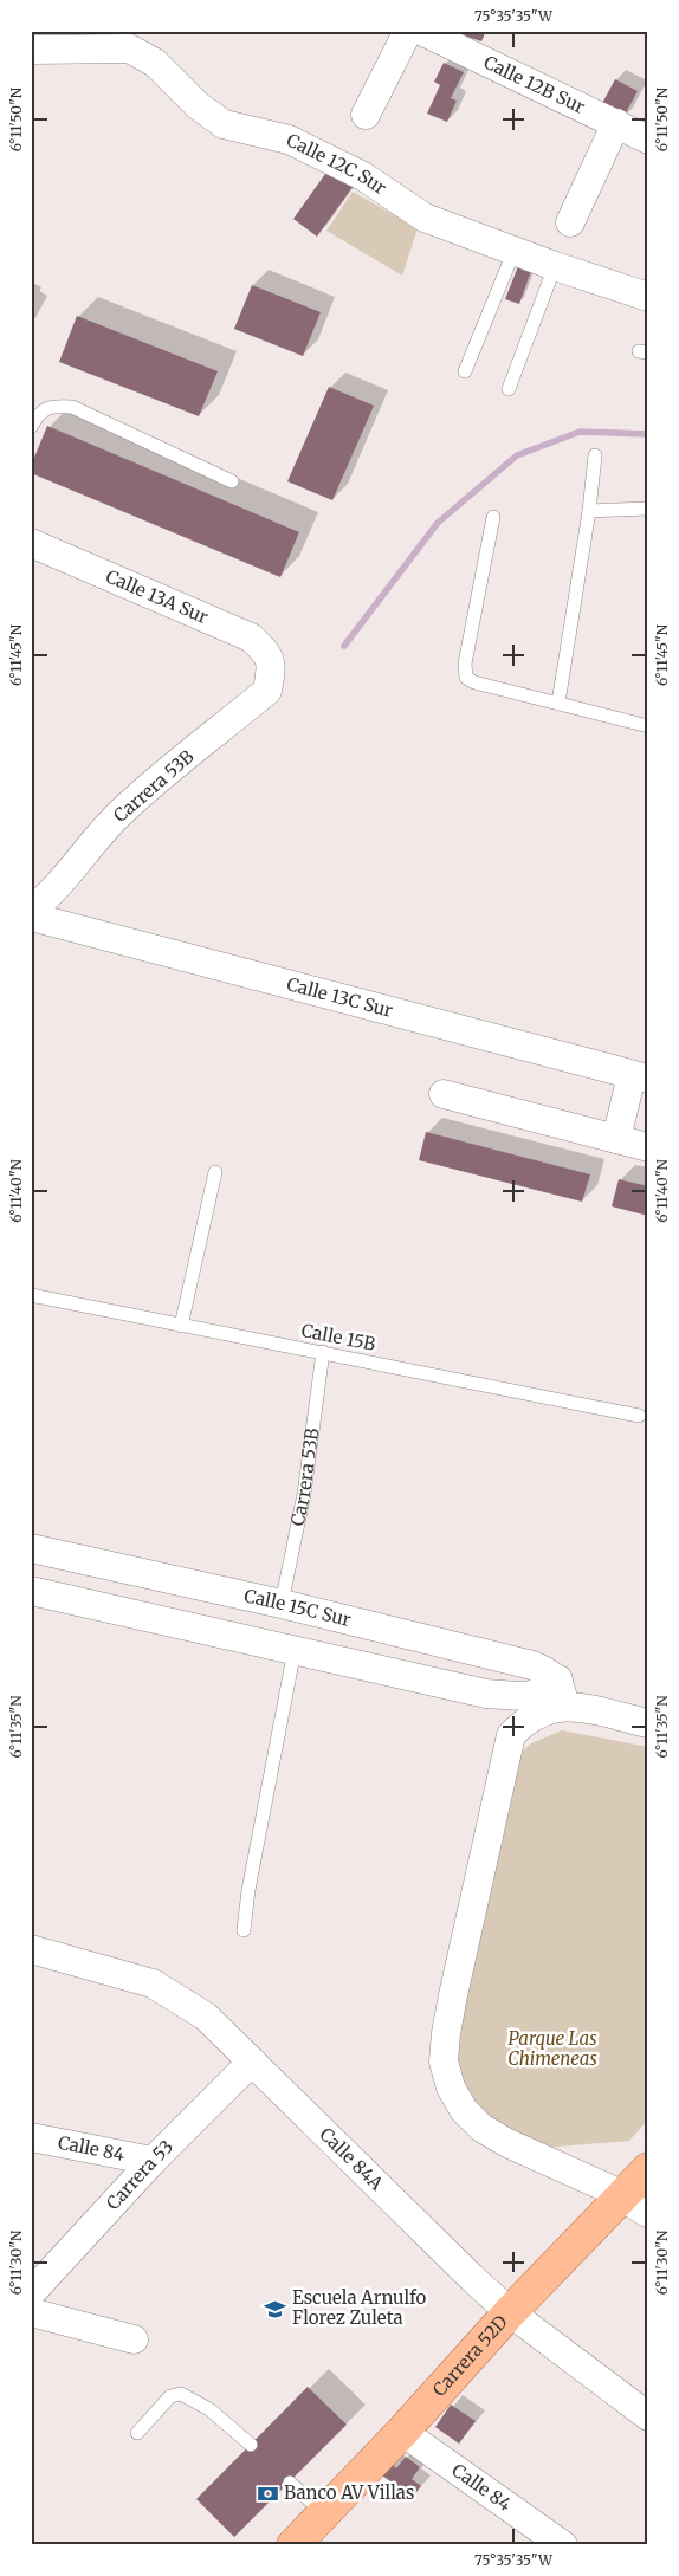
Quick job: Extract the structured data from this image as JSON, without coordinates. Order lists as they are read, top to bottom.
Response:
{
  "streets": {
    "main road": ["Carrera 52D"],
    "street": [
      "Calle 12B Sur",
      "Calle 12C Sur",
      "Calle 13A Sur",
      "Carrera 53B",
      "Calle 13C Sur",
      "Calle 15C Sur",
      "Calle 84",
      "Calle 84A",
      "Carrera 53"
    ],
    "lane": ["Calle 15B"]
  },
  "crossings": [
    ["Calle 13A Sur", "Carrera 53B"],
    ["Carrera 53B", "Calle 15B"],
    ["Carrera 53B", "Calle 15C Sur"],
    ["Calle 84", "Carrera 53"],
    ["Calle 84", "Carrera 52D"],
    ["Calle 84A", "Carrera 53"],
    ["Calle 84A", "Carrera 52D"]
  ],
  "parks": ["Parque Las Chimeneas"],
  "places": {
    "school or university": ["Escuela Arnulfo Florez Zuleta"],
    "bank": ["Banco AV Villas"]
  },
  "coordinates": [
    "75°35'35\"W",
    "6°11'50\"N",
    "6°11'45\"N",
    "6°11'40\"N",
    "6°11'35\"N",
    "6°11'30\"N"
  ]
}
